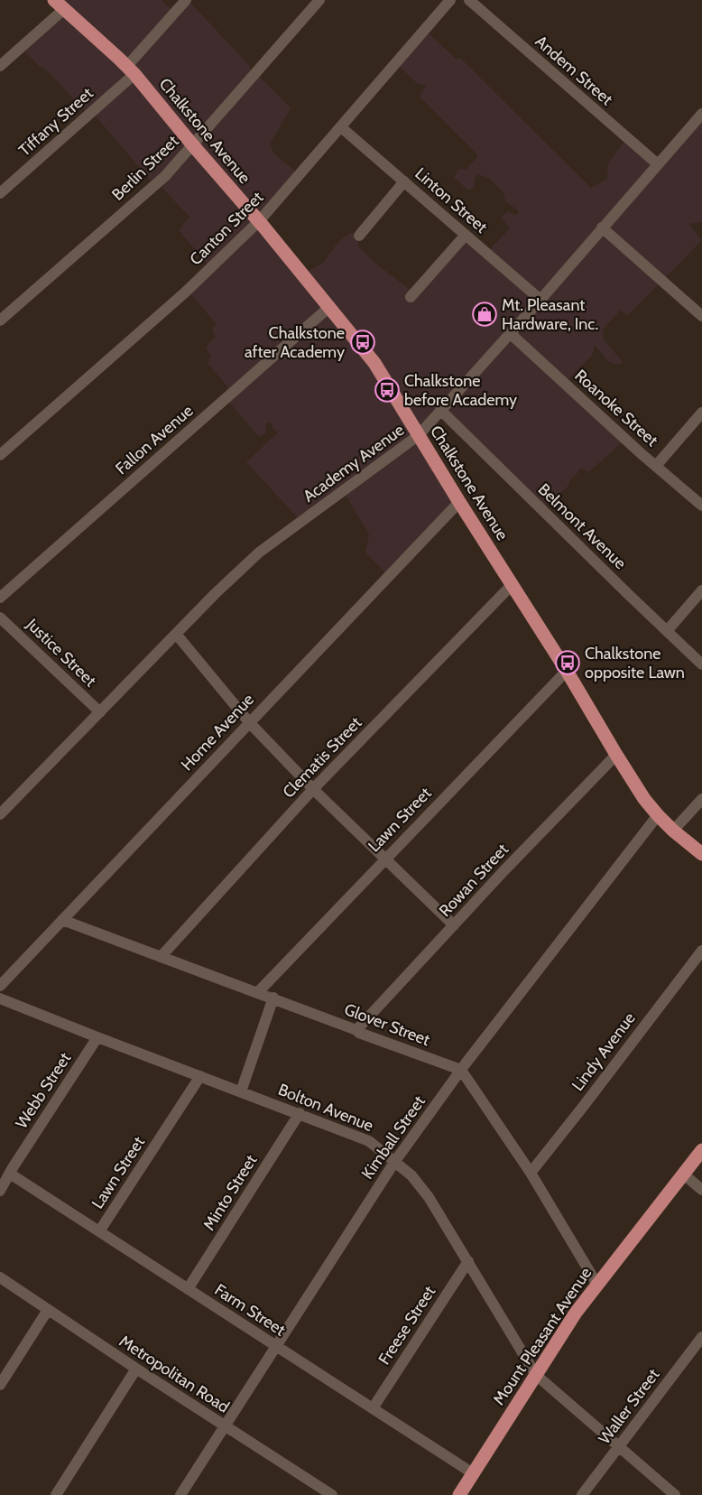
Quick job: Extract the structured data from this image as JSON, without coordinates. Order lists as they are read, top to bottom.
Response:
{
  "streets": {
    "main road": ["Chalkstone Avenue", "Mount Pleasant Avenue"],
    "street": [
      "Andem Street",
      "Tiffany Street",
      "Berlin Street",
      "Linton Street",
      "Canton Street",
      "Roanoke Street",
      "Fallon Avenue",
      "Academy Avenue",
      "Belmont Avenue",
      "Justice Street",
      "Home Avenue",
      "Clematis Street",
      "Lawn Street",
      "Rowan Street",
      "Glover Street",
      "Lindy Avenue",
      "Webb Street",
      "Bolton Avenue",
      "Kimball Street",
      "Minto Street",
      "Farm Street",
      "Freese Street",
      "Metropolitan Road",
      "Waller Street"
    ]
  },
  "crossings": [
    ["Andem Street", "Academy Avenue"],
    ["Tiffany Street", "Chalkstone Avenue"],
    ["Chalkstone Avenue", "Berlin Street"],
    ["Chalkstone Avenue", "Canton Street"],
    ["Chalkstone Avenue", "Fallon Avenue"],
    ["Chalkstone Avenue", "Academy Avenue"],
    ["Chalkstone Avenue", "Home Avenue"],
    ["Chalkstone Avenue", "Clematis Street"],
    ["Chalkstone Avenue", "Lawn Street"],
    ["Chalkstone Avenue", "Rowan Street"],
    ["Chalkstone Avenue", "Kimball Street"],
    ["Linton Street", "Canton Street"],
    ["Linton Street", "Academy Avenue"],
    ["Roanoke Street", "Academy Avenue"],
    ["Academy Avenue", "Belmont Avenue"],
    ["Academy Avenue", "Justice Street"],
    ["Home Avenue", "Glover Street"],
    ["Clematis Street", "Glover Street"],
    ["Lawn Street", "Glover Street"],
    ["Lawn Street", "Bolton Avenue"],
    ["Lawn Street", "Farm Street"],
    ["Rowan Street", "Glover Street"],
    ["Glover Street", "Kimball Street"],
    ["Webb Street", "Bolton Avenue"],
    ["Webb Street", "Farm Street"],
    ["Bolton Avenue", "Kimball Street"],
    ["Bolton Avenue", "Minto Street"],
    ["Bolton Avenue", "Freese Street"],
    ["Bolton Avenue", "Mount Pleasant Avenue"],
    ["Bolton Avenue", "Waller Street"],
    ["Kimball Street", "Farm Street"],
    ["Kimball Street", "Metropolitan Road"],
    ["Minto Street", "Farm Street"],
    ["Farm Street", "Freese Street"],
    ["Farm Street", "Mount Pleasant Avenue"]
  ],
  "places": {
    "shop": ["Mt. Pleasant Hardware, Inc."],
    "bus stop": ["Chalkstone after Academy", "Chalkstone before Academy", "Chalkstone opposite Lawn"]
  }
}
